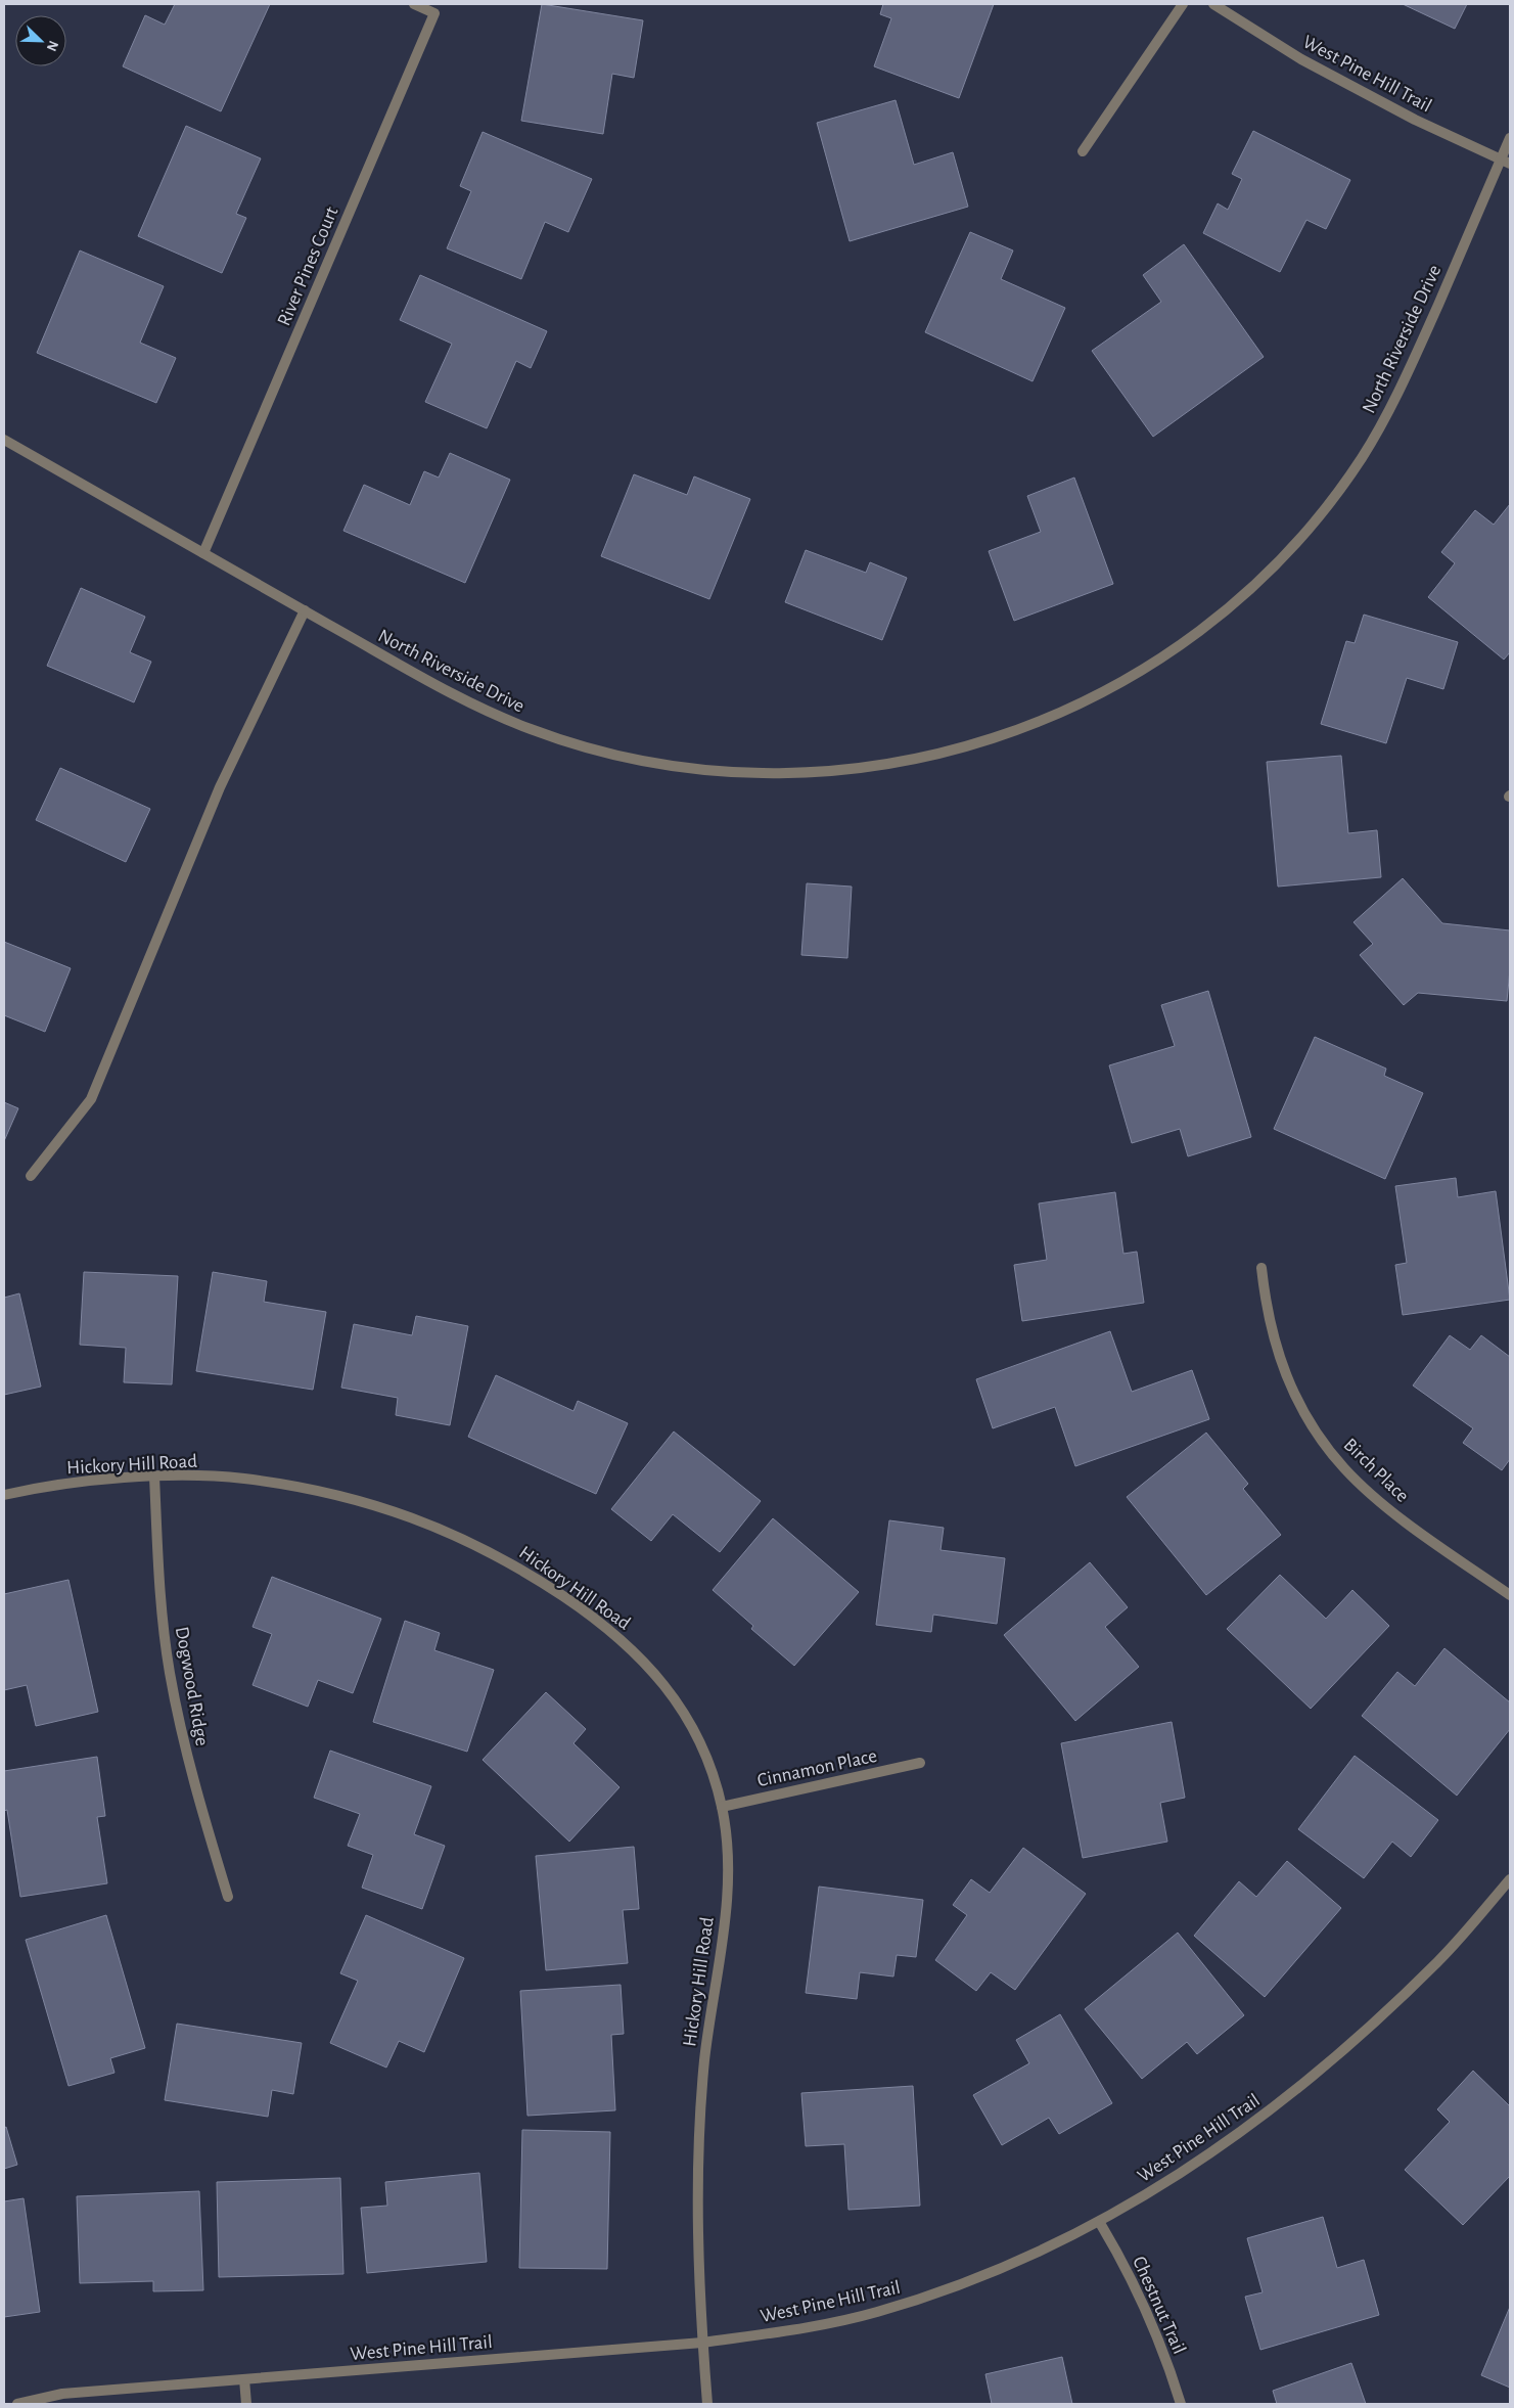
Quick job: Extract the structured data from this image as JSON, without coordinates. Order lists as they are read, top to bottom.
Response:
{
  "streets": {
    "street": [
      "West Pine Hill Trail",
      "River Pines Court",
      "North Riverside Drive",
      "Hickory Hill Road",
      "Birch Place",
      "Dogwood Ridge",
      "Cinnamon Place",
      "Chestnut Trail"
    ]
  },
  "crossings": [
    ["West Pine Hill Trail", "North Riverside Drive"],
    ["West Pine Hill Trail", "Hickory Hill Road"],
    ["West Pine Hill Trail", "Chestnut Trail"],
    ["River Pines Court", "North Riverside Drive"],
    ["Hickory Hill Road", "Dogwood Ridge"],
    ["Hickory Hill Road", "Cinnamon Place"]
  ],
  "north": "bottom right"
}
